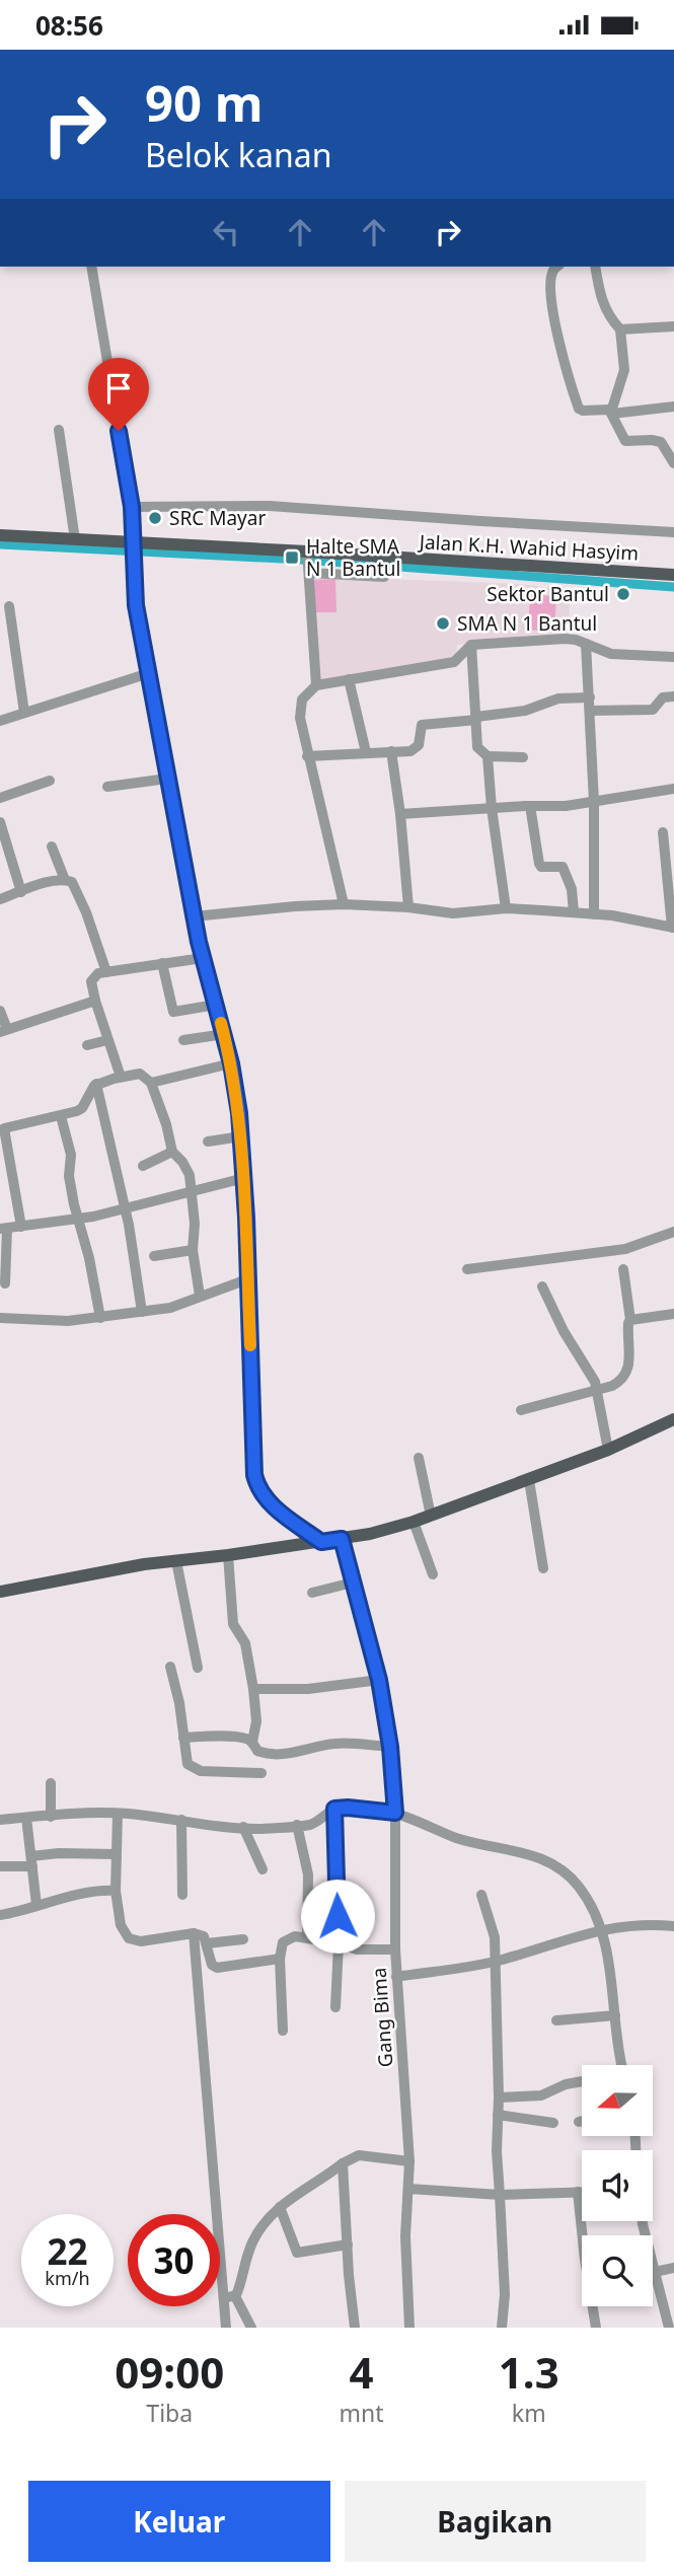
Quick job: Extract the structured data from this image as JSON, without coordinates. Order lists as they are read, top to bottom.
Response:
{
  "streets": {
    "main road": ["Jalan K.H. Wahid Hasyim"],
    "street": ["Gang Bima"]
  },
  "places": {
    "other": ["SRC Mayar", "Sektor Bantul", "SMA N 1 Bantul"],
    "transit": ["Halte SMA N 1 Bantul"]
  },
  "north": "left",
  "page": {
    "status": "08:56",
    "turn": ["90 m", "Belok kanan"],
    "speed": "22 km/h",
    "limit": "30",
    "eta": [
      "09:00",
      "Tiba",
      "4",
      "mnt",
      "1.3",
      "km"
    ],
    "buttons": ["Keluar", "Bagikan"]
  }
}
